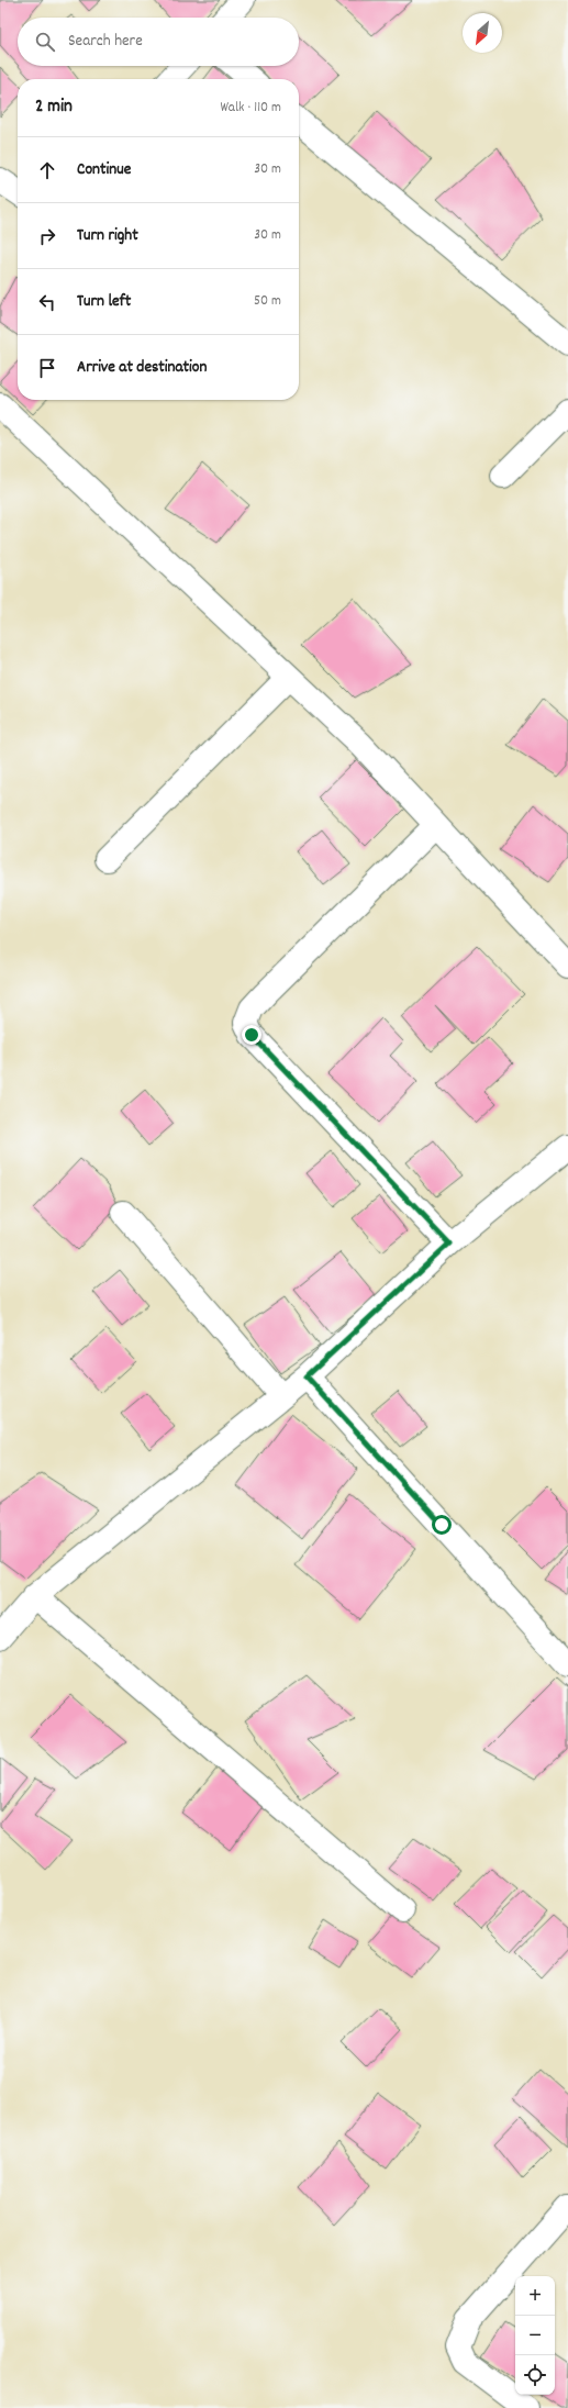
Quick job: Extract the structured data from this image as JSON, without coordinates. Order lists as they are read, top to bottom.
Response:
{
  "north": "bottom left",
  "page": {
    "search": "Search here",
    "heading": ["2 min", "Walk · 110 m"],
    "list": [
      ["Continue", "30 m"],
      ["Turn right", "30 m"],
      ["Turn left", "50 m"],
      "Arrive at destination"
    ],
    "map_buttons": ["+", "−"]
  }
}
